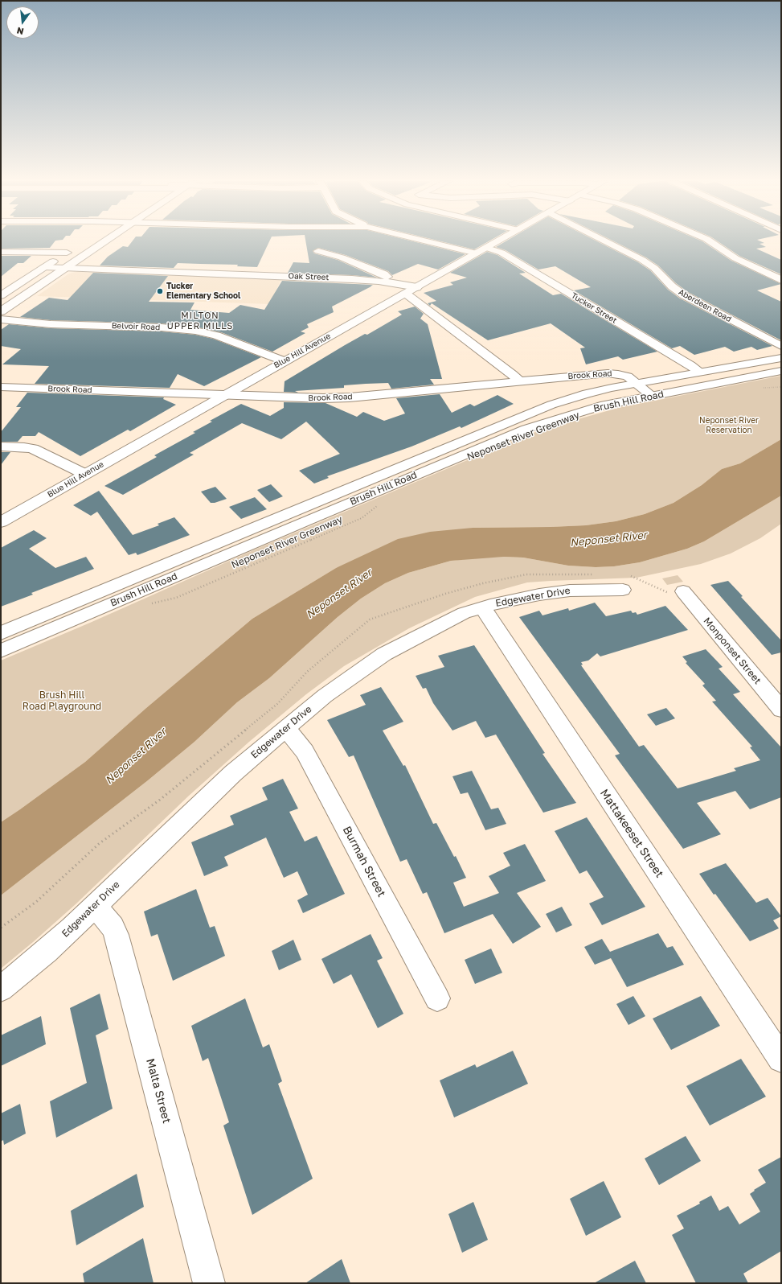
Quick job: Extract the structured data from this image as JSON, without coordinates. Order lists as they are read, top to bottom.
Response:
{
  "streets": {
    "main road": [
      "Oak Street",
      "Aberdeen Road",
      "Tucker Street",
      "Belvoir Road",
      "Blue Hill Avenue",
      "Brook Road",
      "Brush Hill Road",
      "Edgewater Drive",
      "Monponset Street",
      "Mattakeeset Street",
      "Burmah Street",
      "Malta Street"
    ],
    "path": ["Neponset River Greenway"]
  },
  "crossings": [
    ["Oak Street", "Blue Hill Avenue"],
    ["Tucker Street", "Blue Hill Avenue"],
    ["Tucker Street", "Brush Hill Road"],
    ["Belvoir Road", "Blue Hill Avenue"],
    ["Blue Hill Avenue", "Brook Road"],
    ["Brook Road", "Brush Hill Road"],
    ["Edgewater Drive", "Mattakeeset Street"],
    ["Edgewater Drive", "Burmah Street"],
    ["Edgewater Drive", "Malta Street"]
  ],
  "districts": ["MILTON UPPER MILLS"],
  "water": ["Neponset River"],
  "parks": ["Neponset River Reservation", "Brush Hill Road Playground"],
  "places": ["Tucker Elementary School"],
  "north": "bottom"
}
